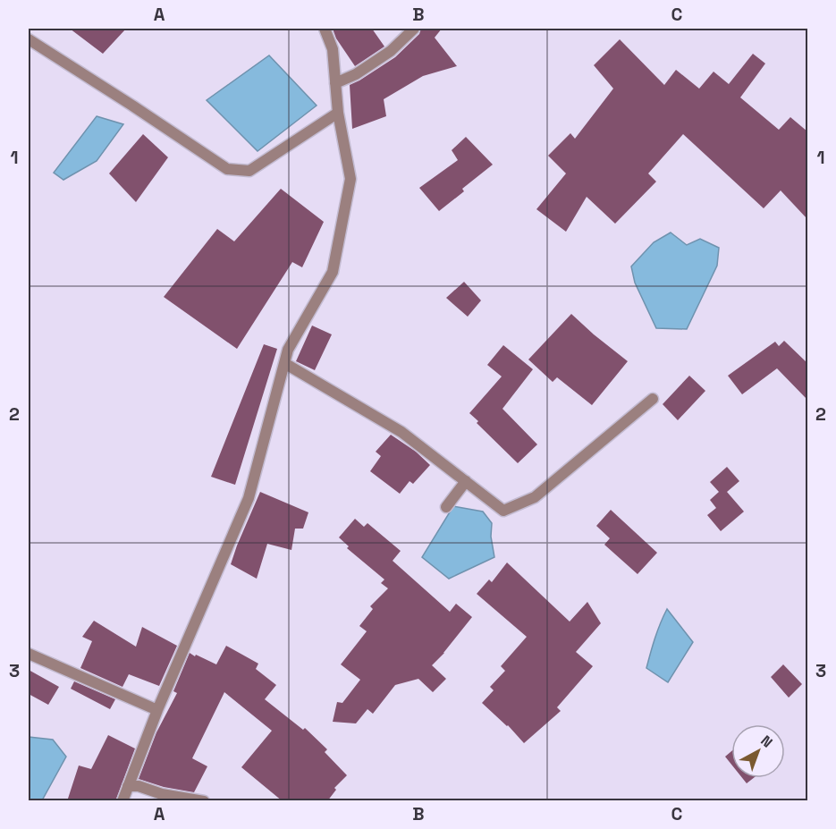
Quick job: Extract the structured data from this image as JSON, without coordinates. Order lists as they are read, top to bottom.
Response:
{
  "north": "top right",
  "grid": {
    "columns": ["A", "B", "C"],
    "rows": ["1", "2", "3"]
  }
}
